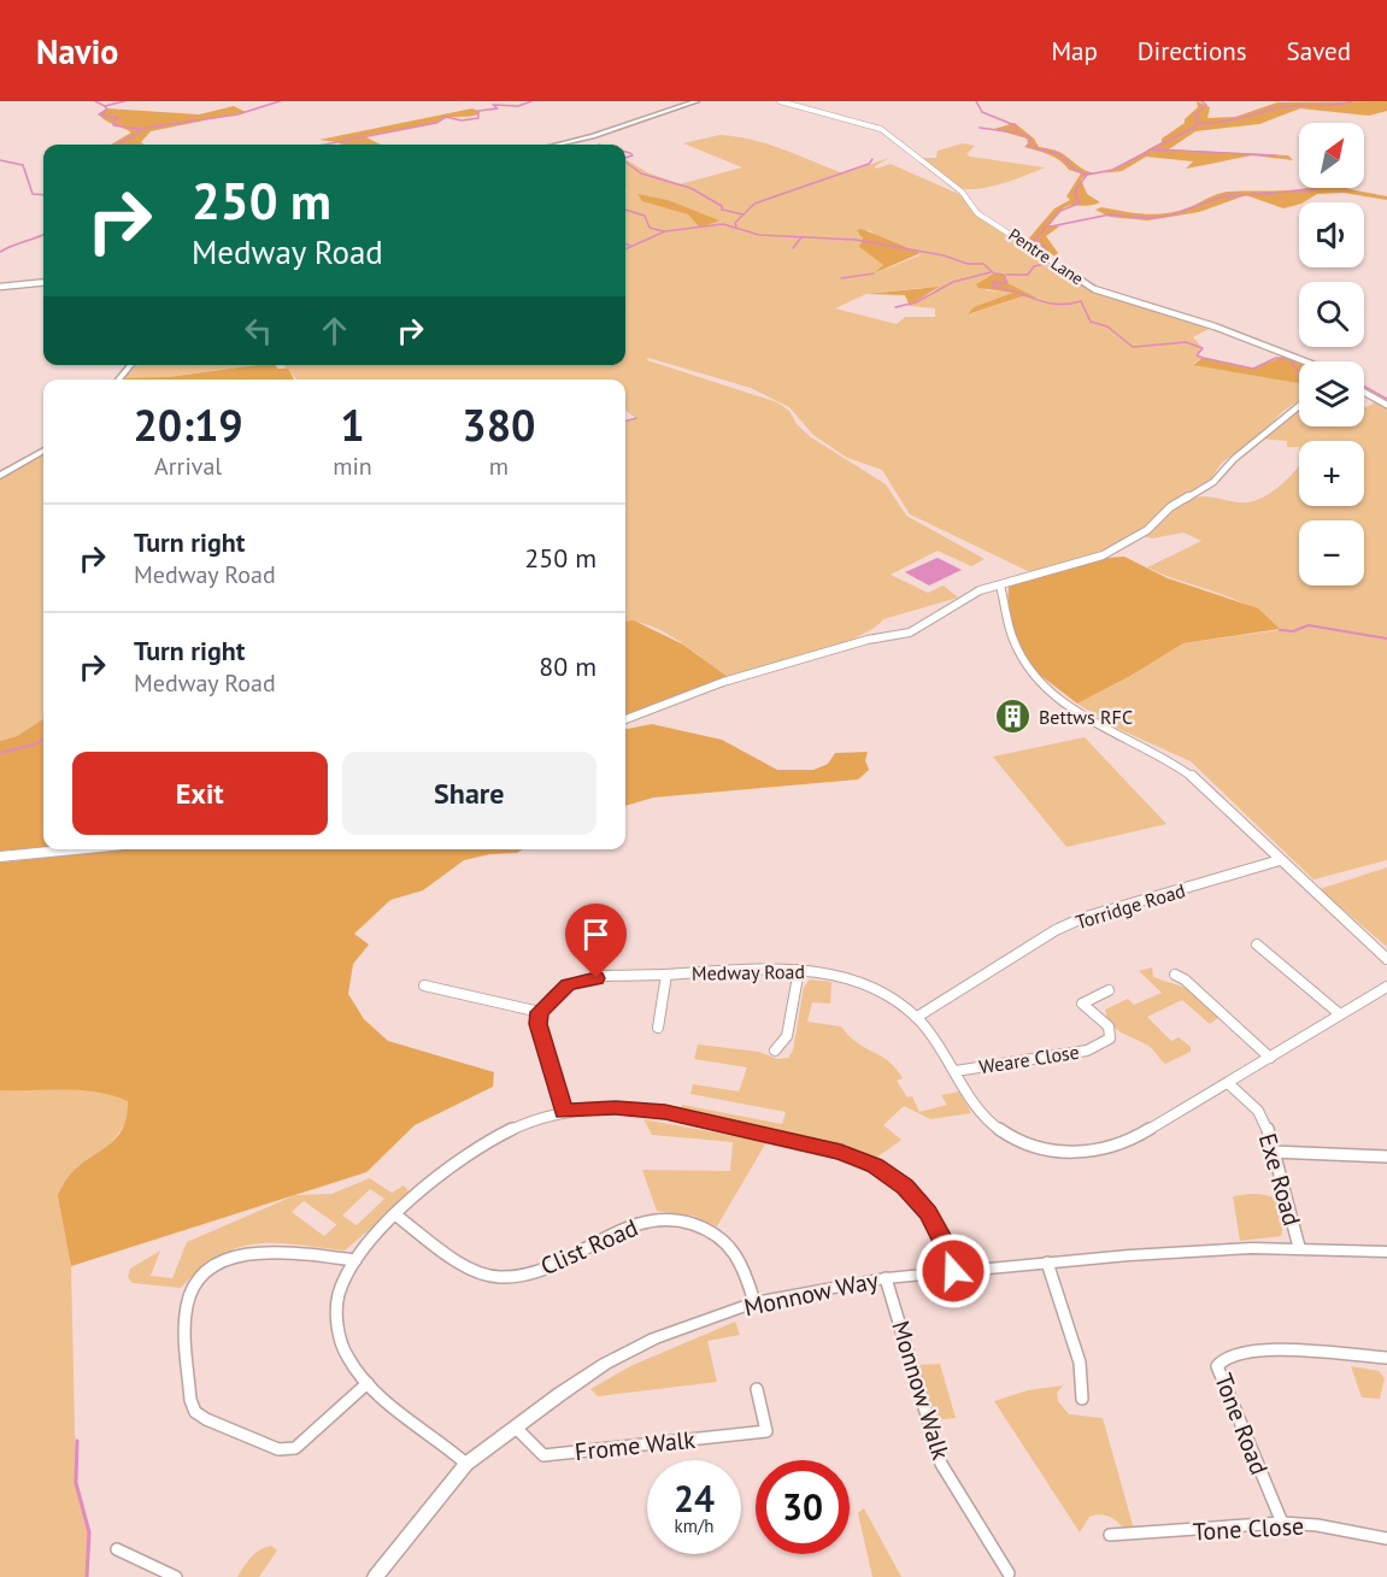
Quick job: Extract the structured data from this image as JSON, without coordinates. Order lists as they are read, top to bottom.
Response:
{
  "streets": {
    "street": [
      "Pentre Lane",
      "Torridge Road",
      "Medway Road",
      "Weare Close",
      "Exe Road",
      "Clist Road",
      "Monnow Way",
      "Monnow Walk",
      "Tone Road",
      "Frome Walk",
      "Tone Close"
    ]
  },
  "crossings": [
    ["Torridge Road", "Medway Road"],
    ["Medway Road", "Weare Close"],
    ["Medway Road", "Exe Road"],
    ["Exe Road", "Monnow Way"],
    ["Clist Road", "Monnow Way"],
    ["Monnow Way", "Monnow Walk"],
    ["Monnow Way", "Frome Walk"],
    ["Tone Road", "Tone Close"]
  ],
  "places": {
    "building": ["Bettws RFC"]
  },
  "north": "top right",
  "page": {
    "header": "Navio",
    "nav": ["Map", "Directions", "Saved"],
    "map_buttons": ["+", "−"],
    "turn": ["250 m", "Medway Road"],
    "eta": [
      "20:19",
      "Arrival",
      "1",
      "min",
      "380",
      "m"
    ],
    "list": [
      {
        "name": "Turn right",
        "note": "Medway Road",
        "value": "250 m"
      },
      {
        "name": "Turn right",
        "note": "Medway Road",
        "value": "80 m"
      }
    ],
    "buttons": ["Exit", "Share"],
    "speed": "24 km/h",
    "limit": "30"
  }
}
